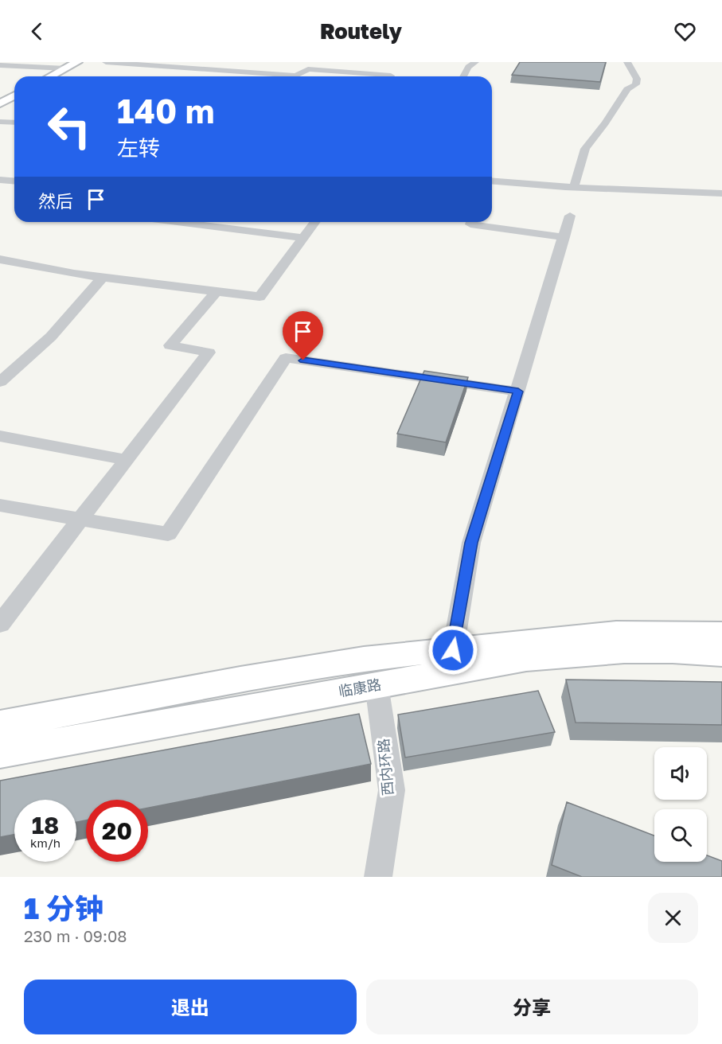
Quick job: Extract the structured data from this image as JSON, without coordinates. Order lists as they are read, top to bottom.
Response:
{
  "streets": {
    "main road": ["临康路"],
    "street": ["西内环路"]
  },
  "crossings": [
    ["临康路", "西内环路"]
  ],
  "page": {
    "header": "Routely",
    "turn": ["140 m", "左转"],
    "then": "然后",
    "speed": "18 km/h",
    "limit": "20",
    "heading": ["1 分钟", "230 m · 09:08"],
    "buttons": ["退出", "分享"]
  }
}
